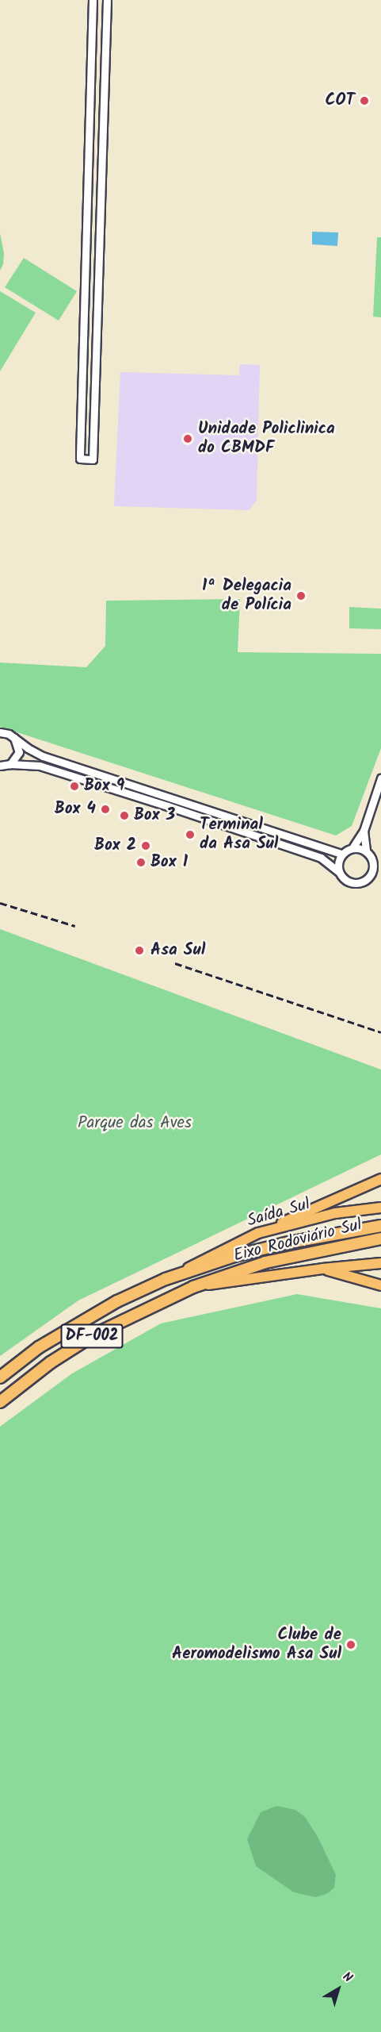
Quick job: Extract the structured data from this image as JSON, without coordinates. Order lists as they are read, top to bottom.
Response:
{
  "streets": {
    "highway": ["Eixo Rodoviário Sul", "DF-002"],
    "main road": ["Saída Sul"]
  },
  "crossings": [
    ["Saída Sul", "Eixo Rodoviário Sul"]
  ],
  "parks": ["Parque das Aves"],
  "places": [
    "COT",
    "Unidade Policlinica do CBMDF",
    "1ª Delegacia de Polícia",
    "Box 9",
    "Box 4",
    "Box 3",
    "Terminal da Asa Sul",
    "Box 2",
    "Box 1",
    "Asa Sul",
    "Clube de Aeromodelismo Asa Sul"
  ],
  "north": "top right"
}
